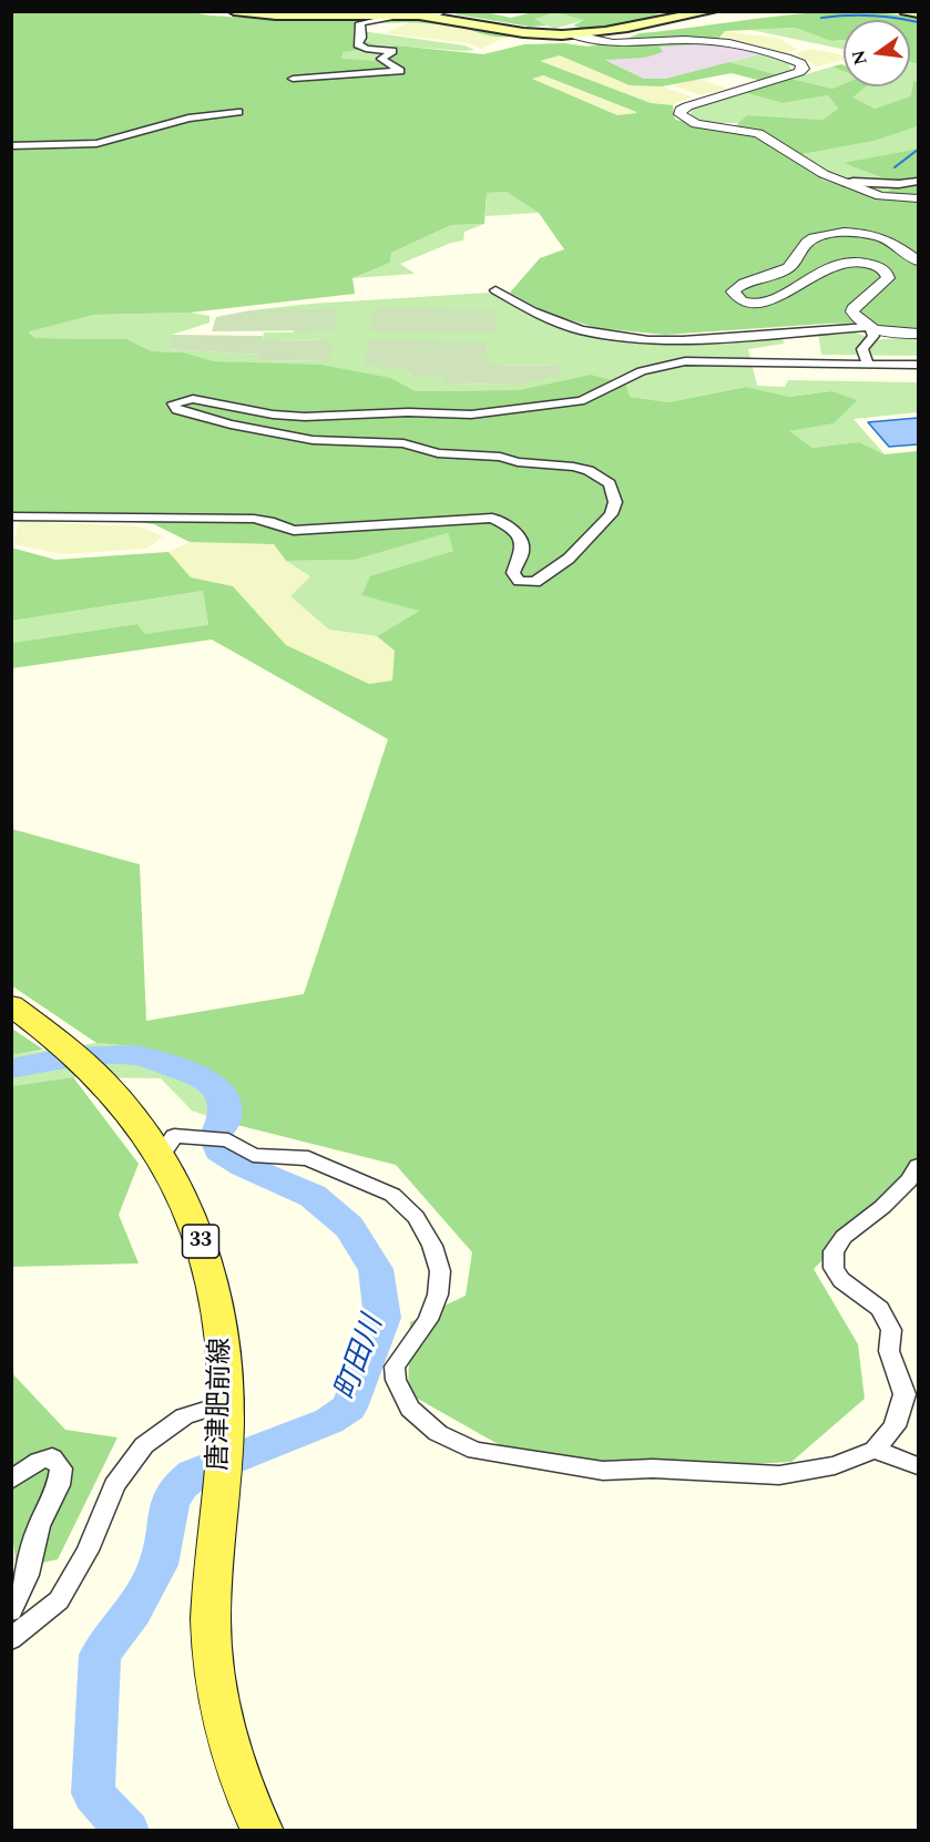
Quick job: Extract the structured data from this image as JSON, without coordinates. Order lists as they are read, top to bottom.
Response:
{
  "streets": {
    "main road": ["33", "唐津肥前線"]
  },
  "water": ["町田川"],
  "north": "left"
}
